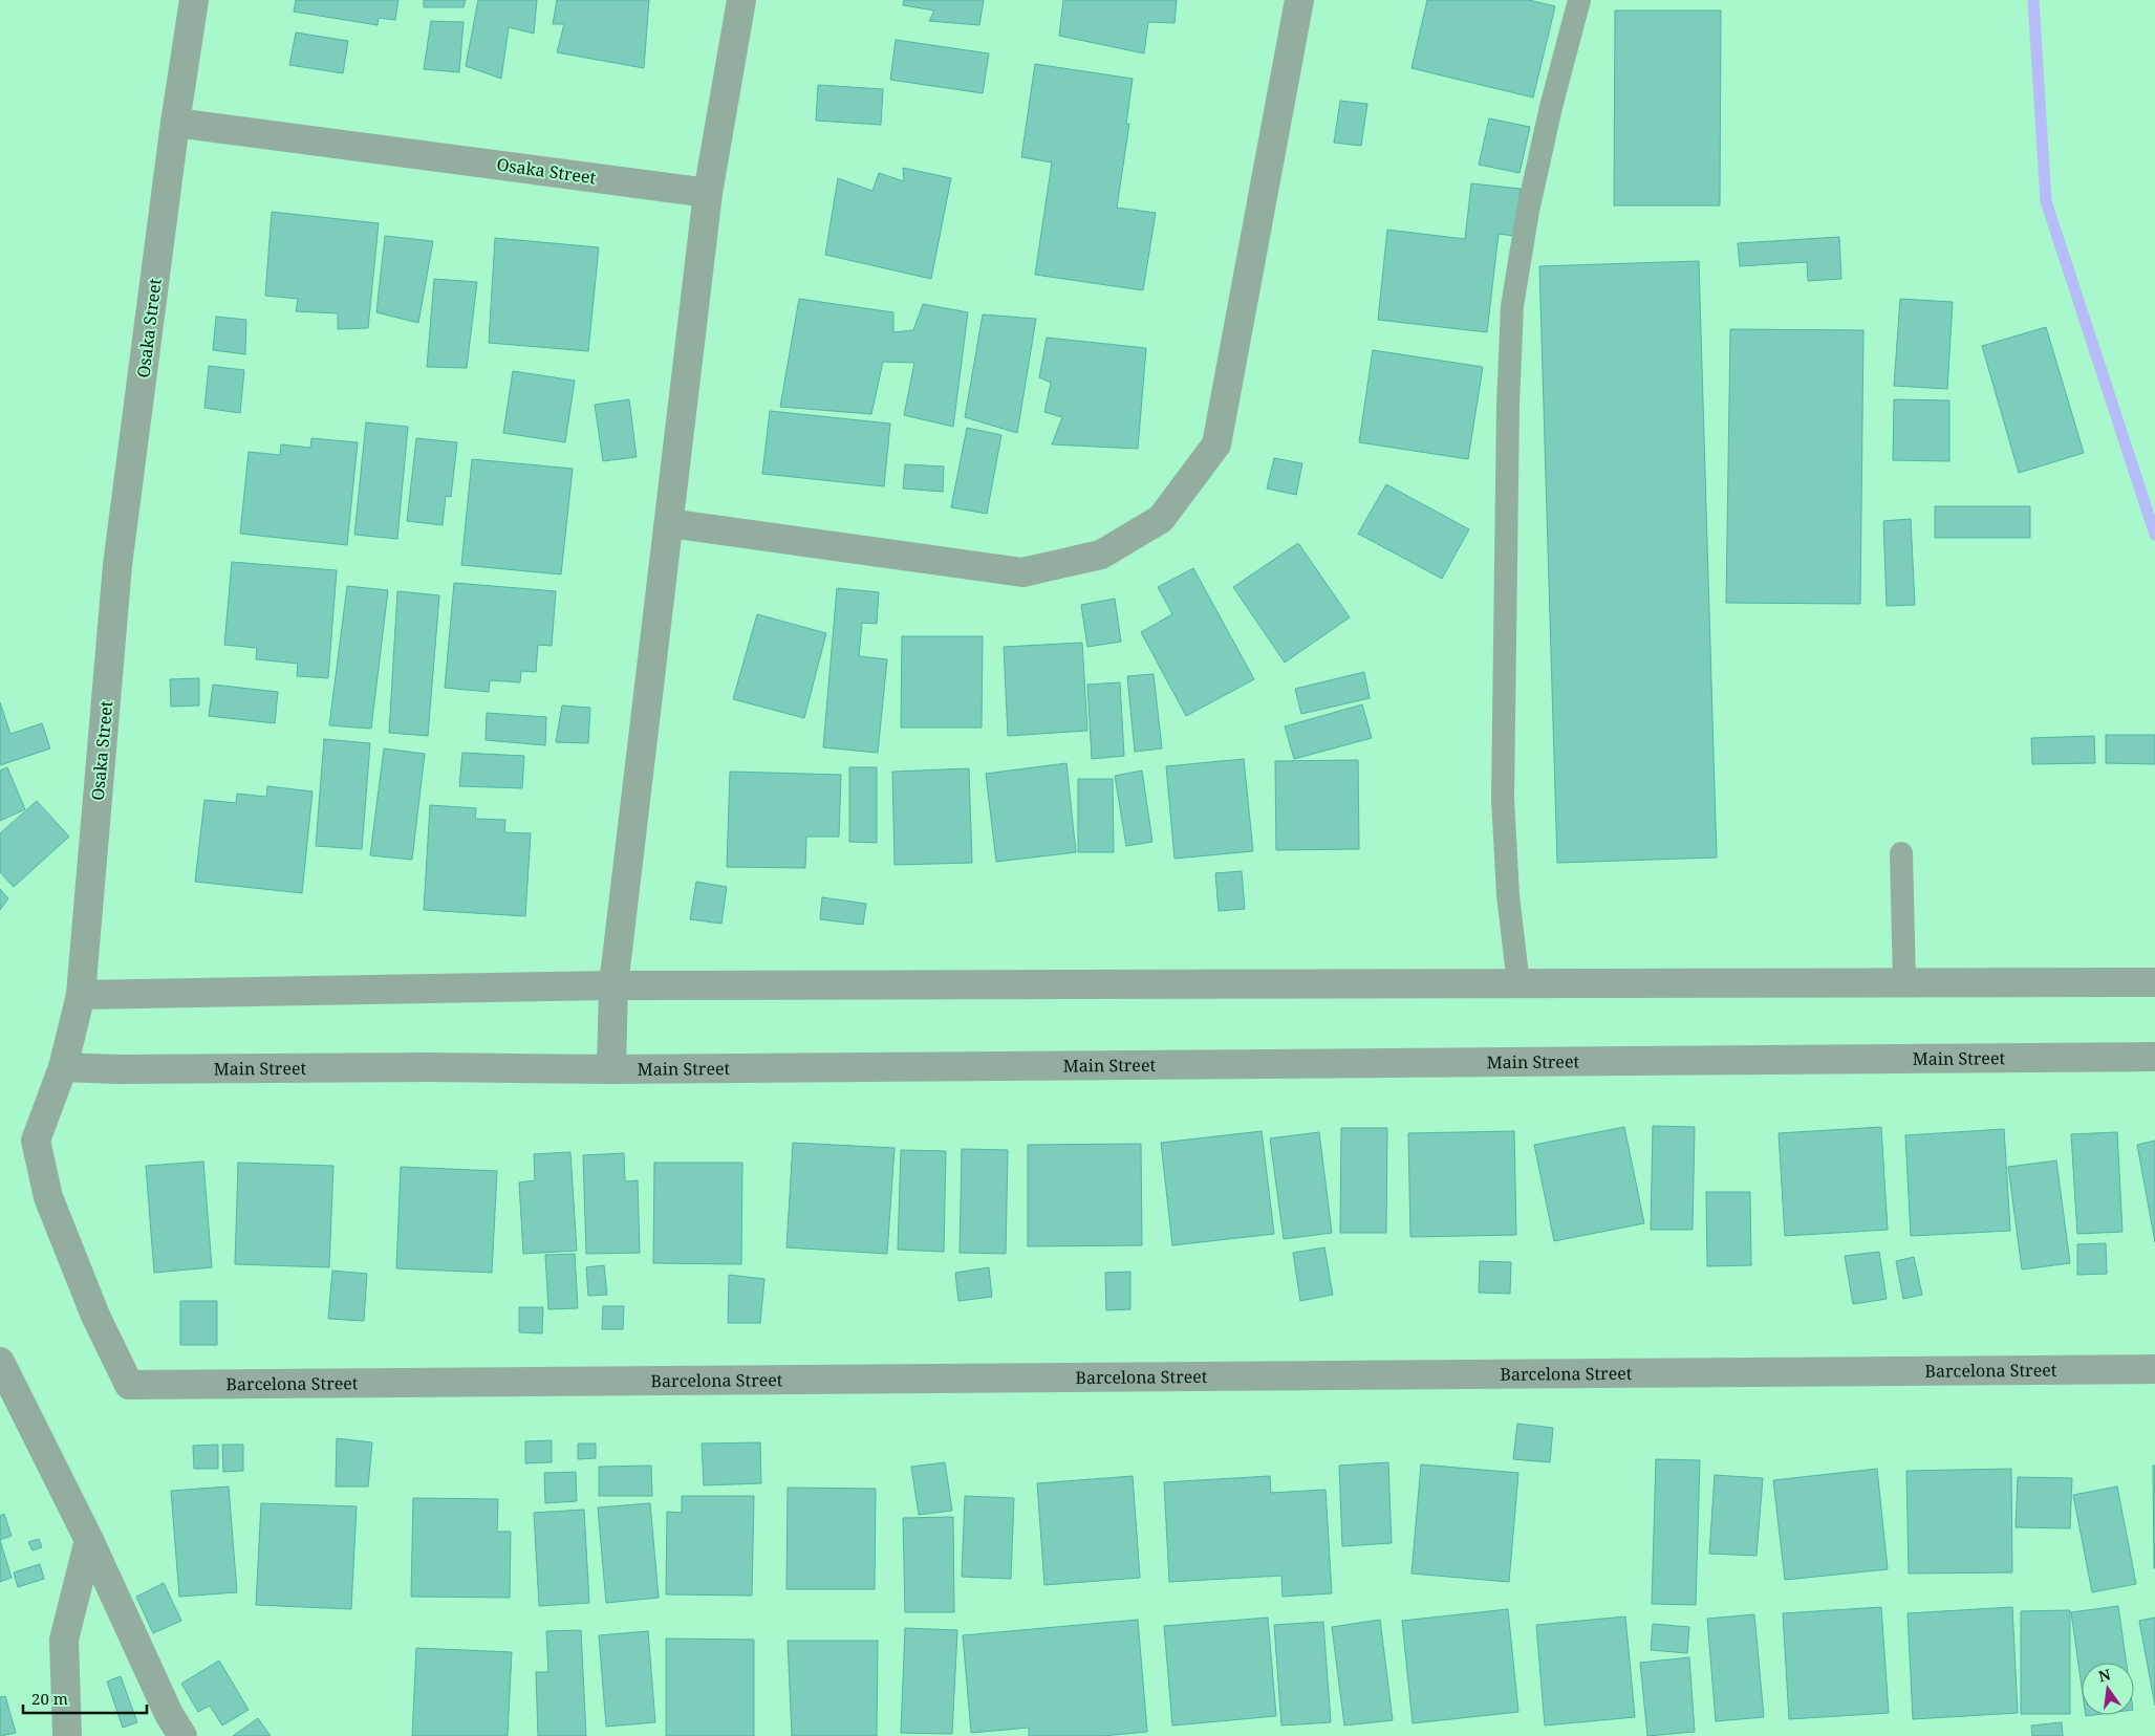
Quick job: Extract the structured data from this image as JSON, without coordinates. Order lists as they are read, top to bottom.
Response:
{
  "streets": {
    "street": ["Osaka Street", "Main Street", "Barcelona Street"]
  },
  "crossings": [
    ["Osaka Street", "Main Street"],
    ["Osaka Street", "Barcelona Street"]
  ],
  "scale_bar": "20 m",
  "north": "top"
}
